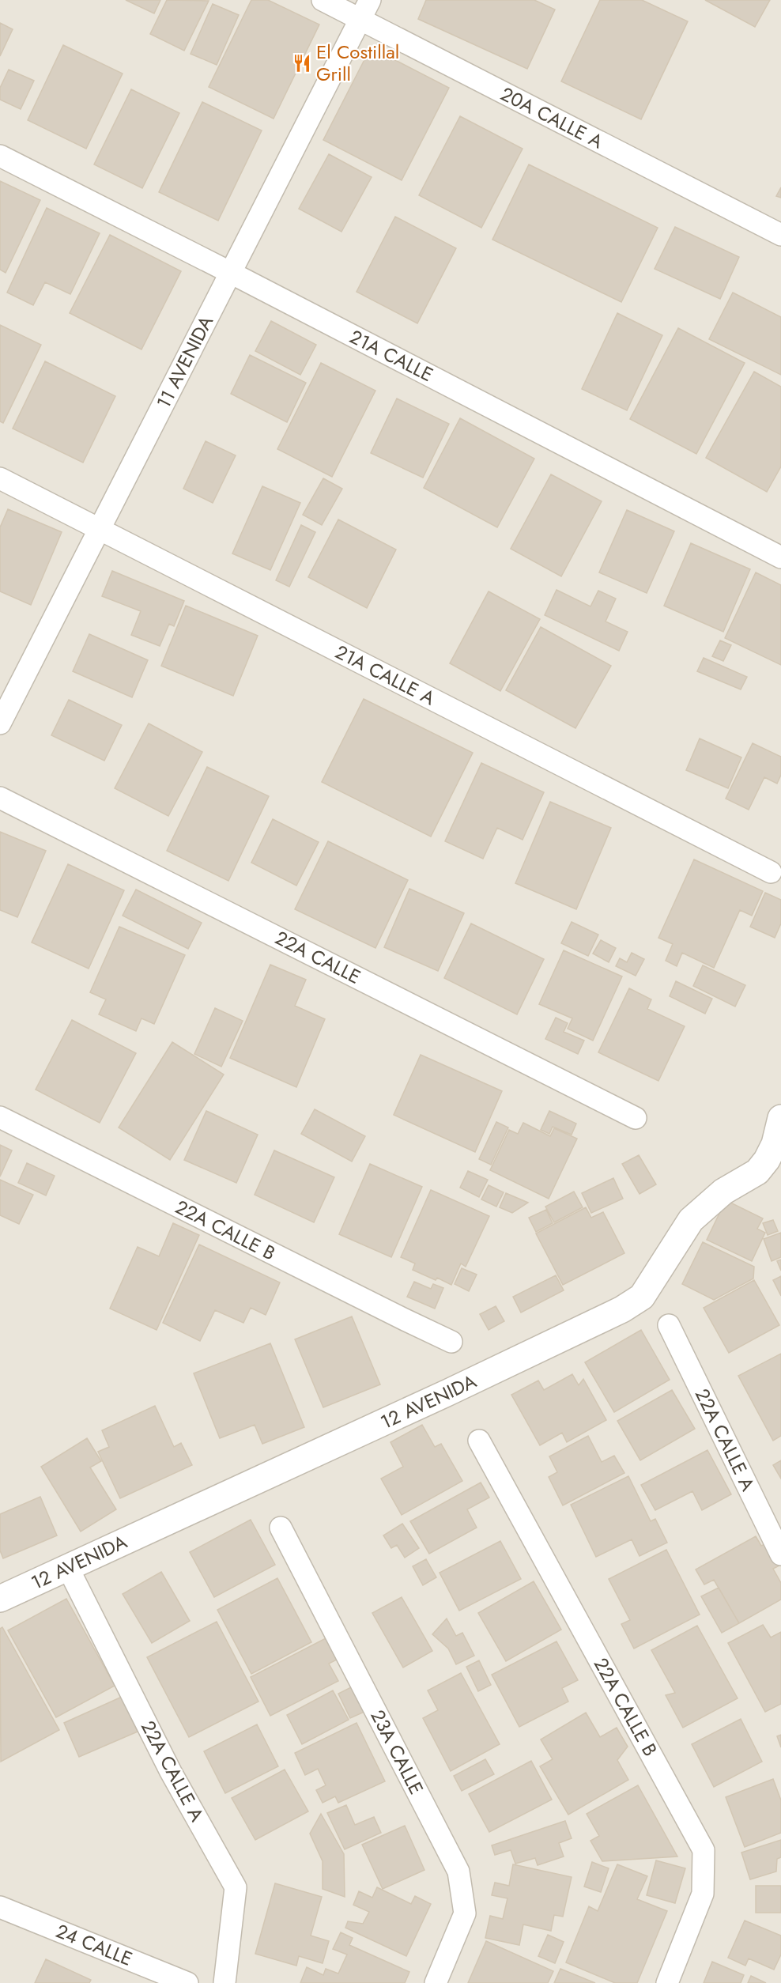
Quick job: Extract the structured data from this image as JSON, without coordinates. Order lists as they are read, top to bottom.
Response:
{
  "streets": {
    "street": [
      "20A CALLE A",
      "21A CALLE",
      "11 AVENIDA",
      "21A CALLE A",
      "22A CALLE",
      "22A CALLE B",
      "12 AVENIDA",
      "22A CALLE A",
      "23A CALLE",
      "24 CALLE"
    ]
  },
  "crossings": [
    ["20A CALLE A", "11 AVENIDA"],
    ["21A CALLE", "11 AVENIDA"],
    ["11 AVENIDA", "21A CALLE A"],
    ["12 AVENIDA", "22A CALLE A"]
  ],
  "places": {
    "restaurant": ["El Costillal Grill"]
  }
}
